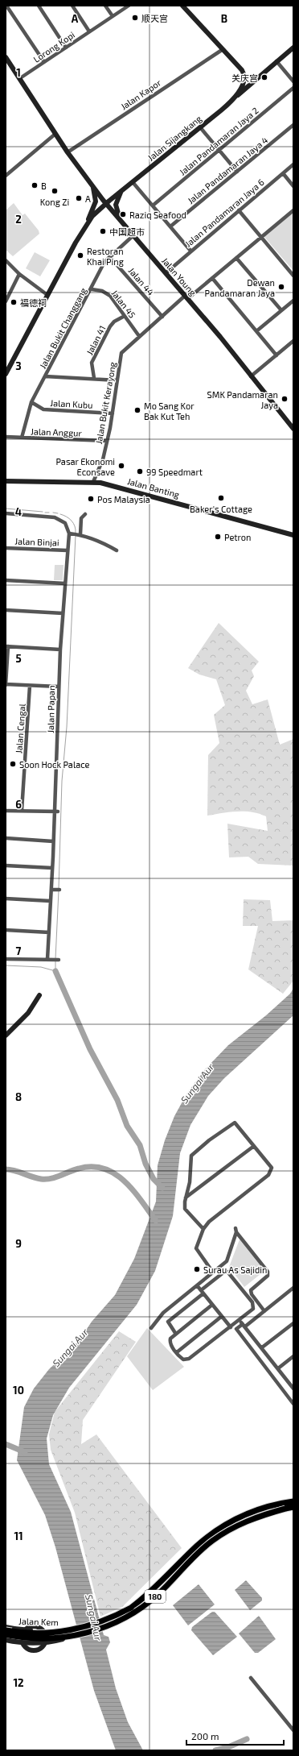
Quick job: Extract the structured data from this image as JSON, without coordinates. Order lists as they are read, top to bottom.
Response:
{
  "streets": {
    "main road": [
      "Jalan Sijangkang",
      "Jalan Young",
      "Jalan Banting",
      "180",
      "Jalan Kem"
    ],
    "street": [
      "Lorong Kopi",
      "Jalan Kapor",
      "Jalan Pandamaran Jaya 2",
      "Jalan Pandamaran Jaya 4",
      "Jalan Pandamaran Jaya 6",
      "Jalan 44",
      "Jalan 45",
      "Jalan Bukit Changgang",
      "Jalan 41",
      "Jalan Bukit Kerayong",
      "Jalan Kubu",
      "Jalan Anggur",
      "Jalan Binjai",
      "Jalan Papan",
      "Jalan Cengal"
    ]
  },
  "crossings": [
    ["Lorong Kopi", "Jalan Young"],
    ["Jalan Kapor", "Jalan Sijangkang"],
    ["Jalan Kapor", "Jalan Young"],
    ["Jalan Sijangkang", "Jalan Young"],
    ["Jalan Pandamaran Jaya 6", "Jalan Young"],
    ["Jalan Young", "Jalan Bukit Changgang"],
    ["Jalan Young", "Jalan Bukit Kerayong"],
    ["Jalan 44", "Jalan Bukit Changgang"],
    ["Jalan 44", "Jalan Bukit Kerayong"],
    ["Jalan 45", "Jalan Bukit Changgang"],
    ["Jalan 45", "Jalan 41"],
    ["Jalan 45", "Jalan Bukit Kerayong"],
    ["Jalan Bukit Changgang", "Jalan Kubu"],
    ["Jalan Bukit Changgang", "Jalan Anggur"],
    ["Jalan Bukit Kerayong", "Jalan Kubu"],
    ["Jalan Bukit Kerayong", "Jalan Anggur"],
    ["Jalan Bukit Kerayong", "Jalan Banting"],
    ["Jalan Binjai", "Jalan Papan"],
    ["180", "Jalan Kem"]
  ],
  "water": ["Sungai Aur"],
  "places": [
    "顺天宫",
    "关庆宫",
    "B",
    "Kong Zi",
    "A",
    "Raziq Seafood",
    "中国超市",
    "Restoran Khai Ping",
    "Dewan Pandamaran Jaya",
    "福德祠",
    "SMK Pandamaran Jaya",
    "Mo Sang Kor Bak Kut Teh",
    "Pasar Ekonomi Econsave",
    "99 Speedmart",
    "Baker's Cottage",
    "Pos Malaysia",
    "Petron",
    "Soon Hock Palace",
    "Surau As Sajidin"
  ],
  "scale_bar": "200 m",
  "grid": {
    "columns": ["A", "B"],
    "rows": [
      "1",
      "2",
      "3",
      "4",
      "5",
      "6",
      "7",
      "8",
      "9",
      "10",
      "11",
      "12"
    ]
  }
}
